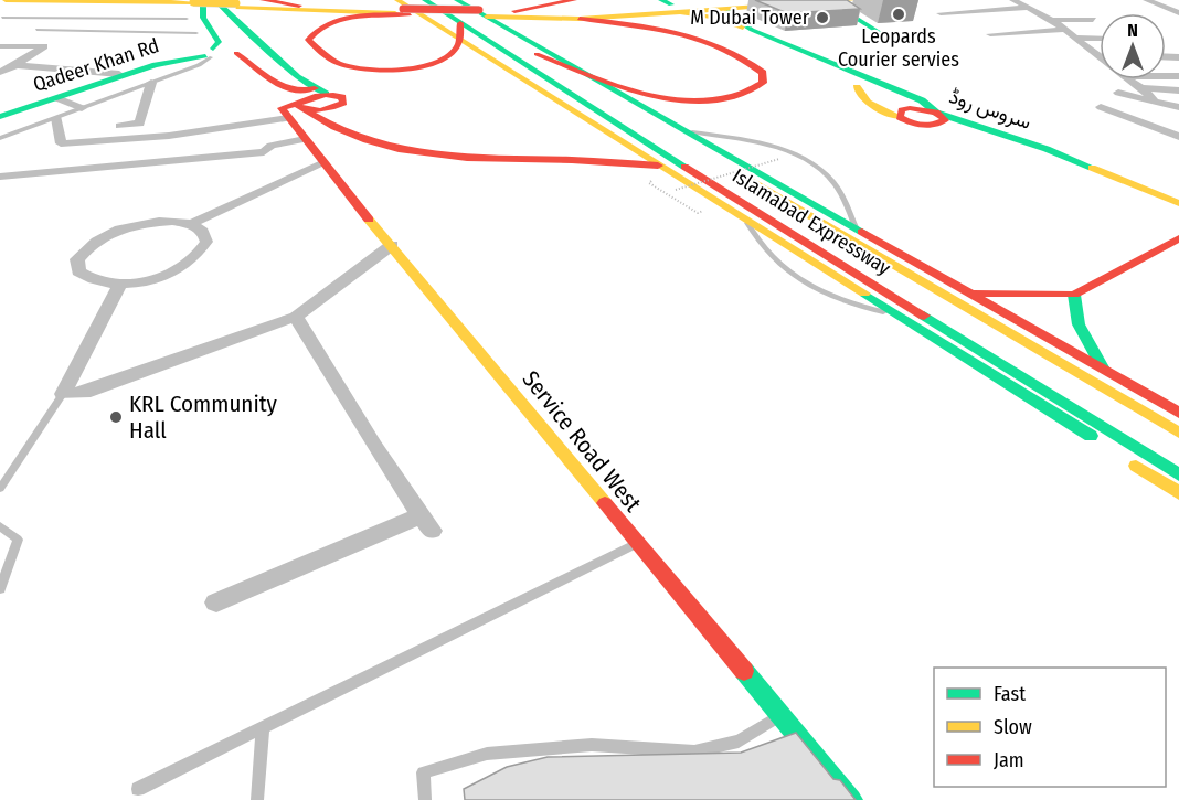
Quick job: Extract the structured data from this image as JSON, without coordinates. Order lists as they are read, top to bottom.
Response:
{
  "streets": {
    "main road": [
      "Qadeer Khan Rd",
      "سروس روڈ",
      "Islamabad Expressway",
      "Service Road West"
    ]
  },
  "places": ["Leopards Courier servies", "M Dubai Tower", "KRL Community Hall"],
  "legend": ["Fast", "Slow", "Jam"],
  "north": "top"
}
